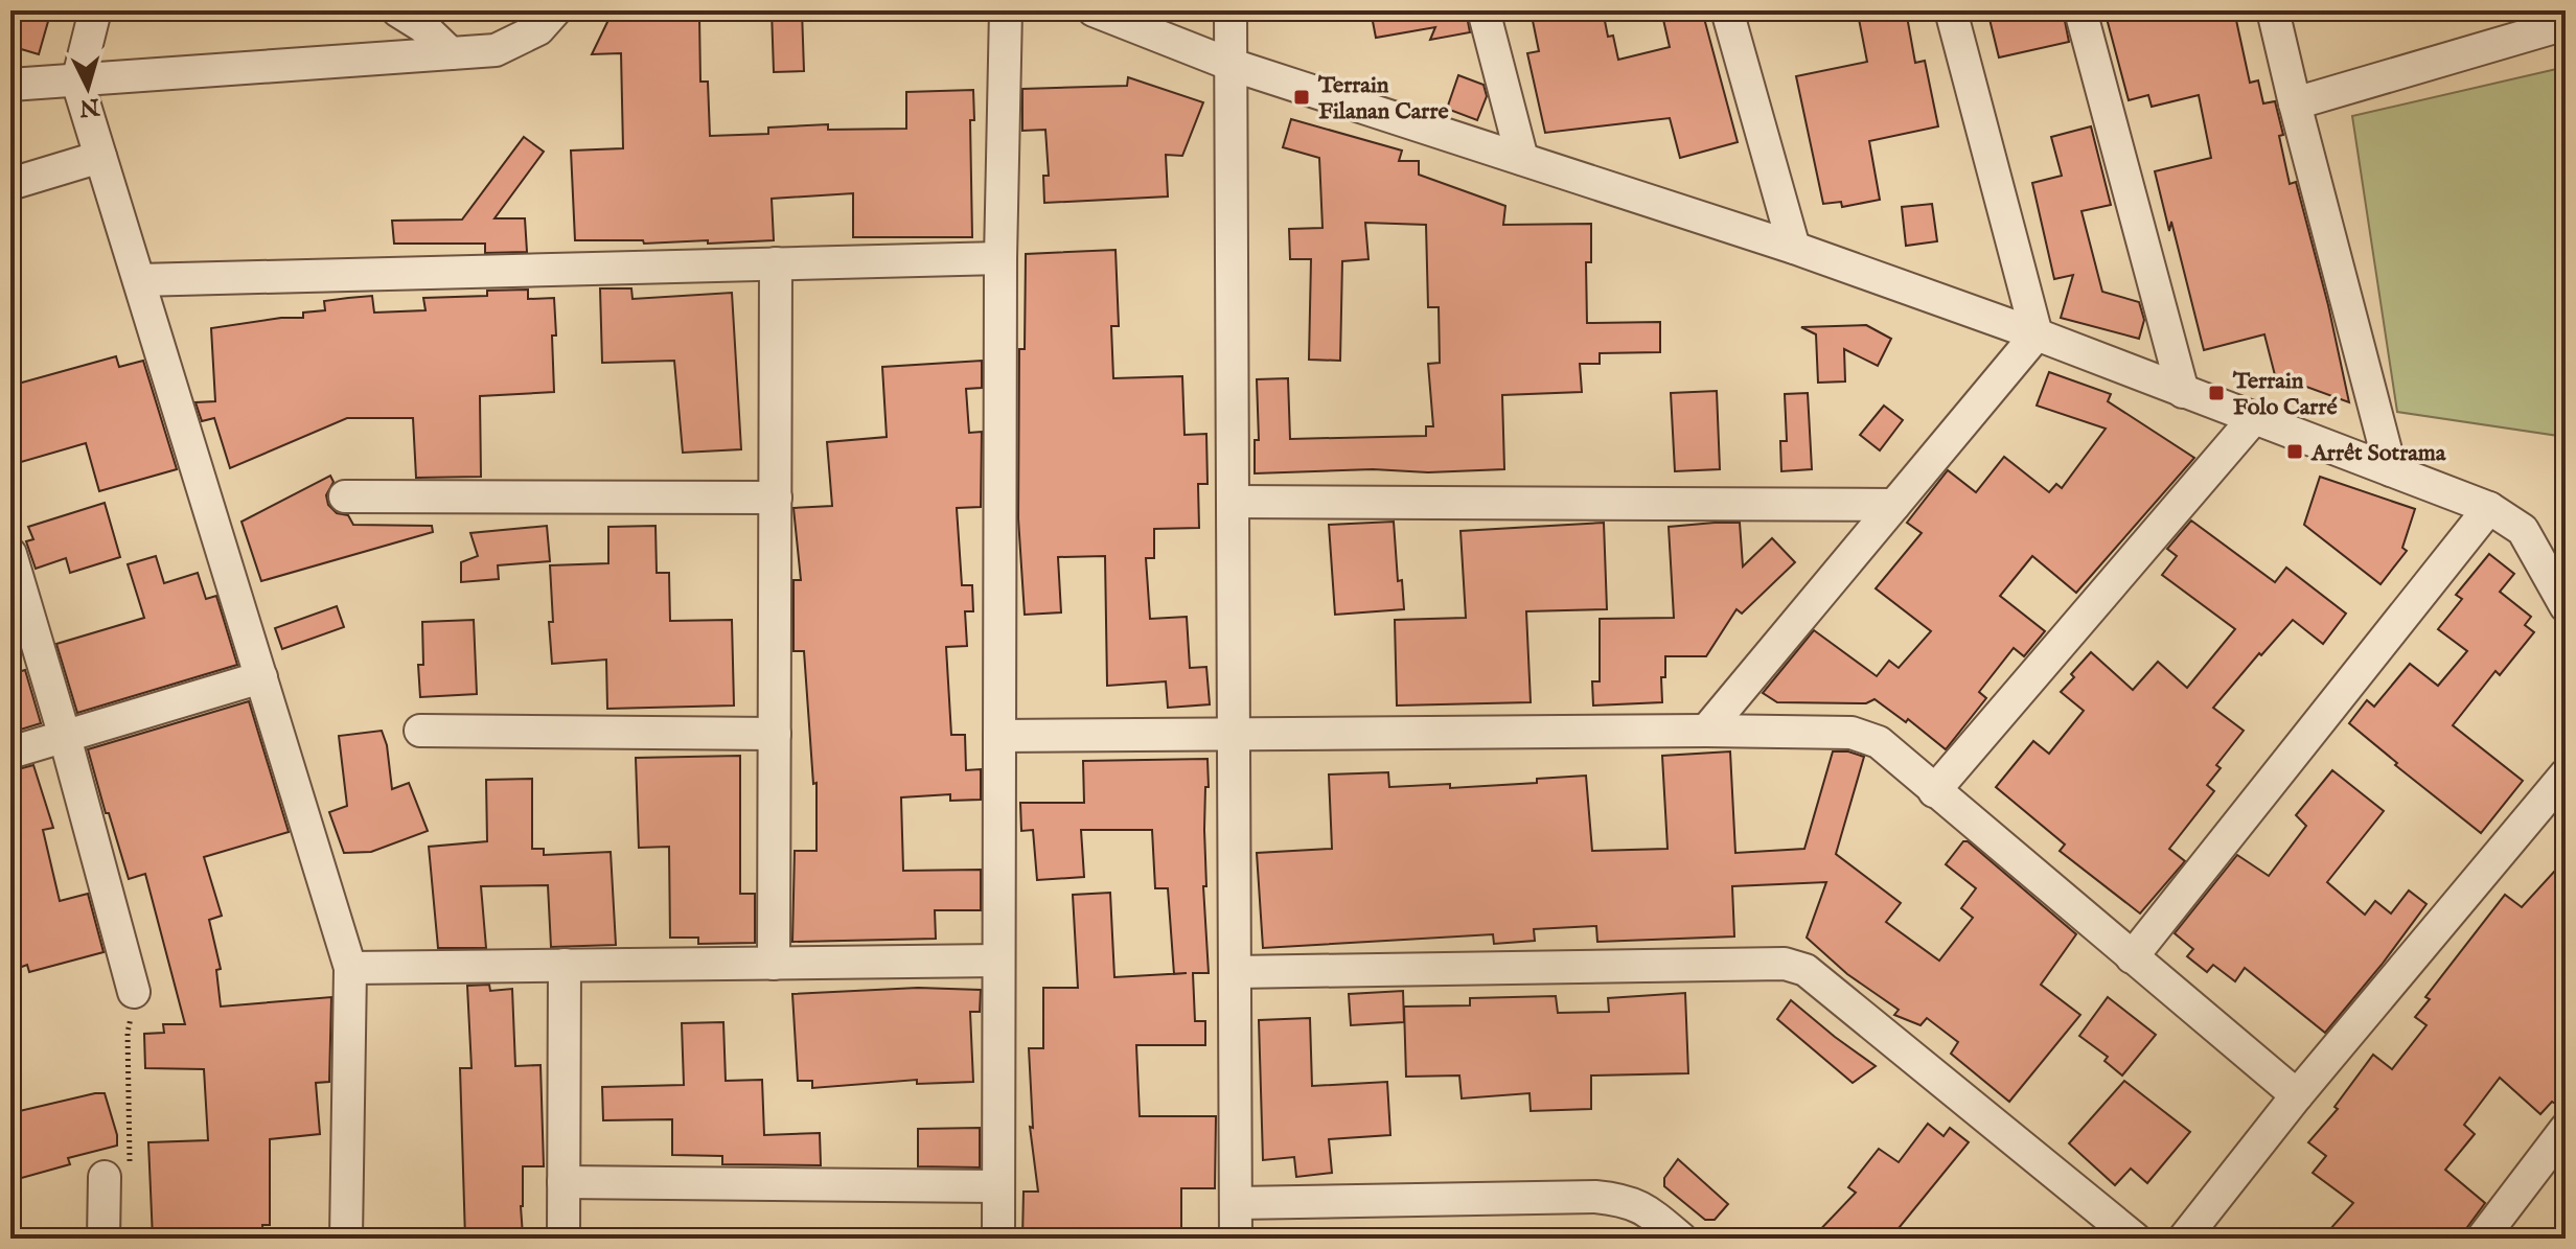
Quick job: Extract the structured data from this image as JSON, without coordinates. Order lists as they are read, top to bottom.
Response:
{
  "places": {
    "transit": ["Terrain Filanan Carre", "Terrain Folo Carré", "Arrêt Sotrama"]
  },
  "north": "bottom"
}
